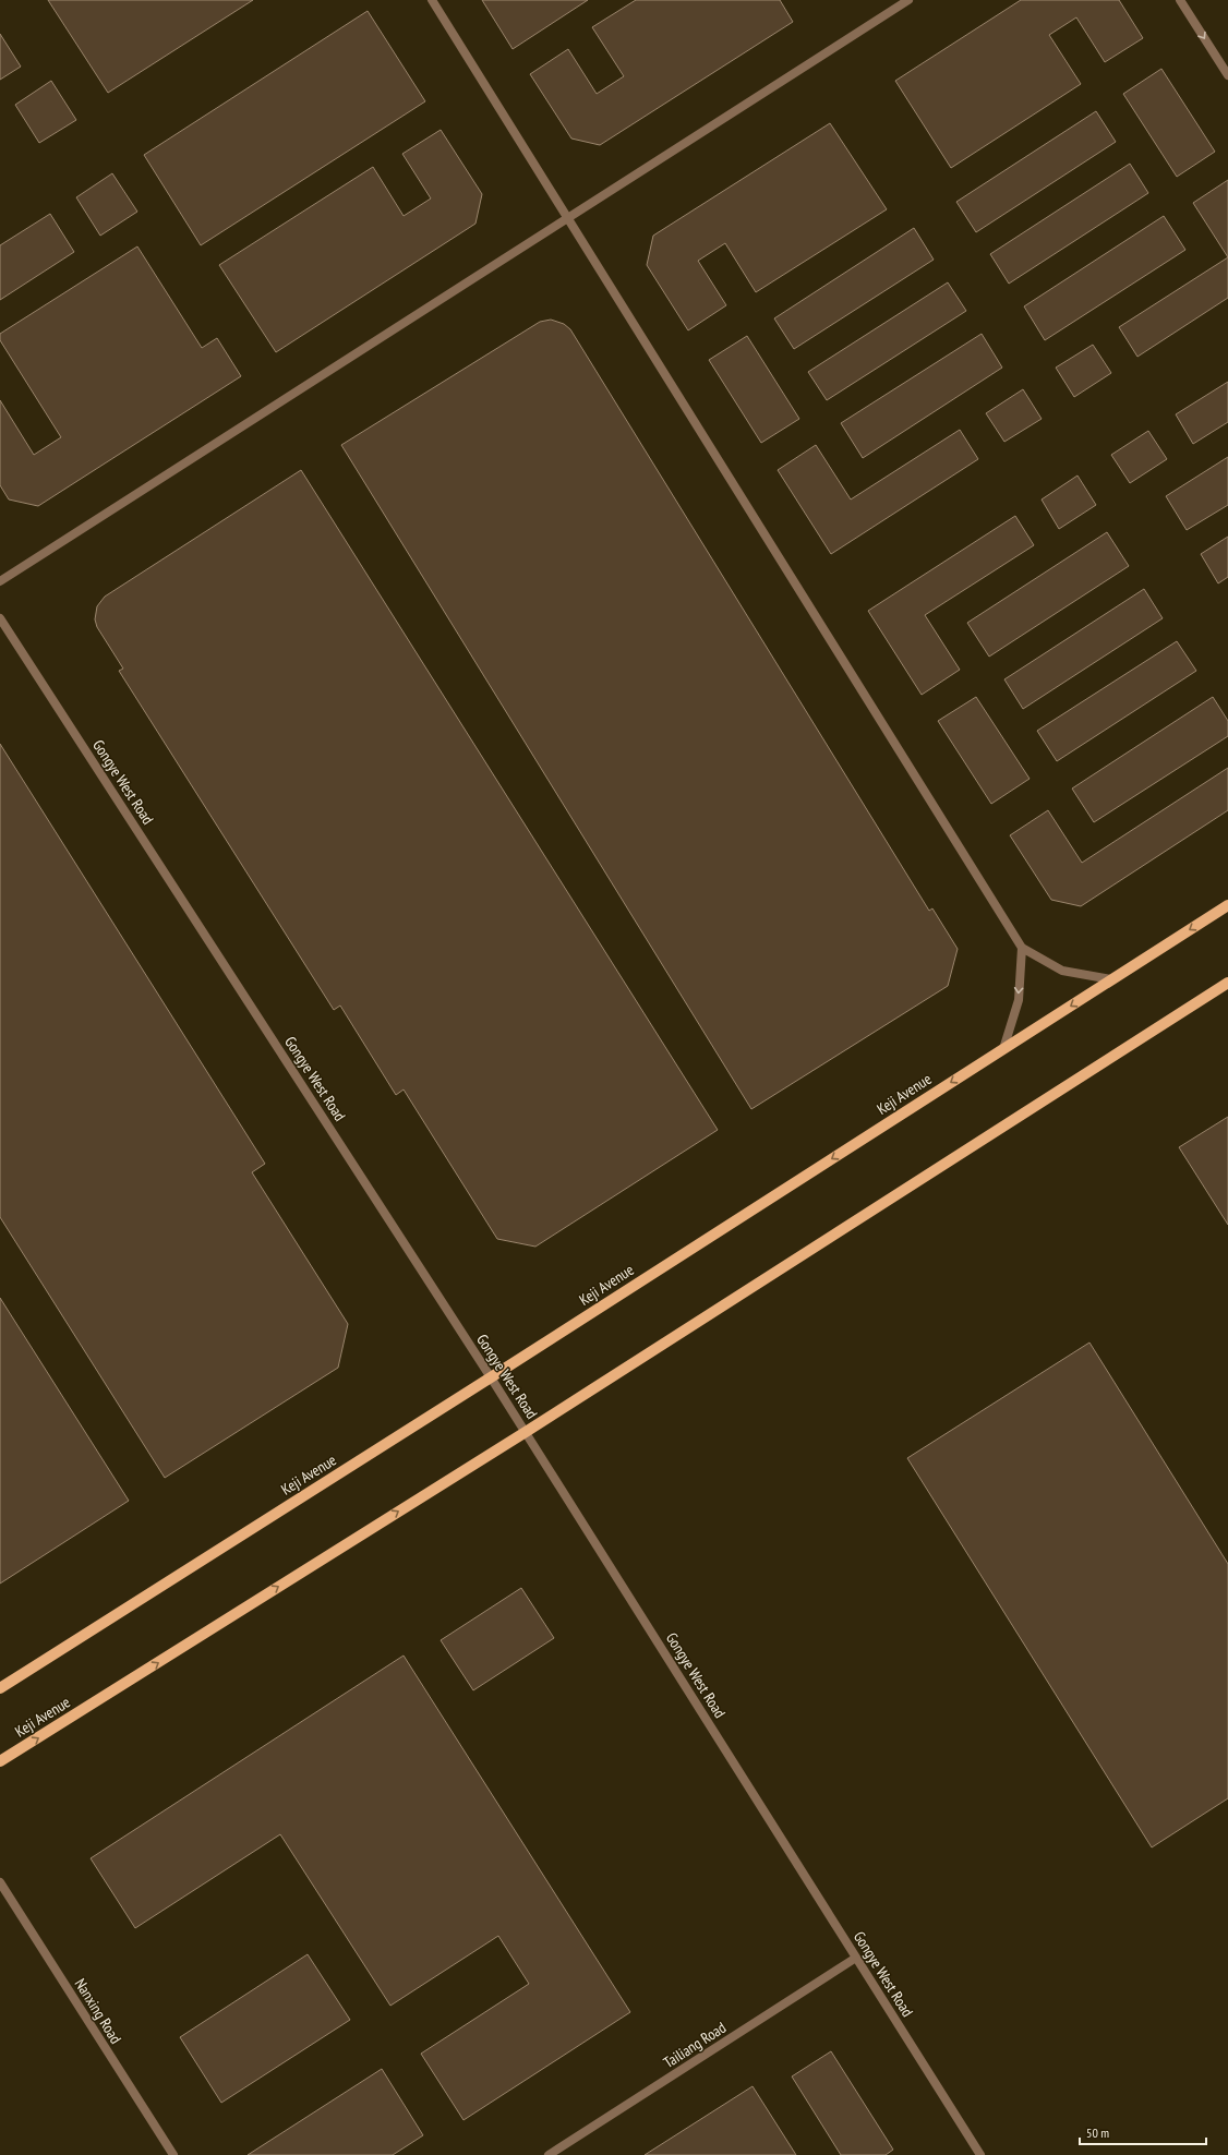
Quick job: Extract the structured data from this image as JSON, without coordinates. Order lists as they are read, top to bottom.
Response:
{
  "streets": {
    "main road": ["Keji Avenue"],
    "street": ["Gongye West Road", "Nanxing Road", "Tailiang Road"]
  },
  "crossings": [
    ["Gongye West Road", "Keji Avenue"],
    ["Gongye West Road", "Tailiang Road"]
  ],
  "scale_bar": "50 m"
}
